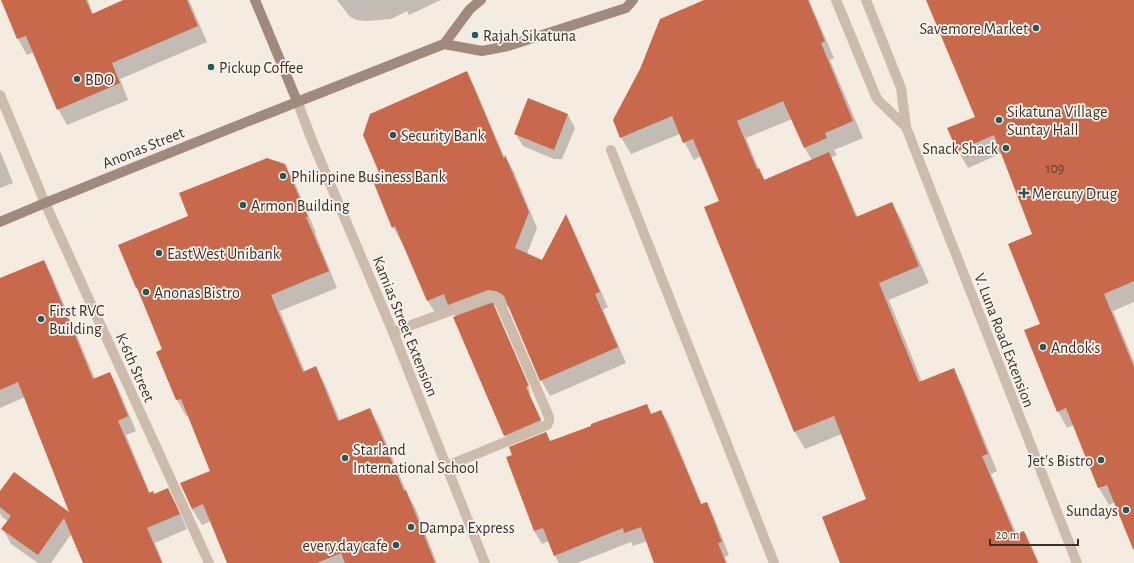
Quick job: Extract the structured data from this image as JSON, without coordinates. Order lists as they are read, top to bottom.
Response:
{
  "streets": {
    "main road": ["Anonas Street"],
    "street": ["Kamias Street Extension", "V. Luna Road Extension", "K-6th Street"]
  },
  "crossings": [
    ["Anonas Street", "Kamias Street Extension"],
    ["Anonas Street", "K-6th Street"]
  ],
  "places": {
    "other": [
      "Savemore Market",
      "Rajah Sikatuna",
      "Pickup Coffee",
      "BDO",
      "Sikatuna Village Suntay Hall",
      "Security Bank",
      "Snack Shack",
      "Philippine Business Bank",
      "Armon Building",
      "EastWest Unibank",
      "Anonas Bistro",
      "First RVC Building",
      "Andok's",
      "Starland International School",
      "Jet's Bistro",
      "Sundays",
      "Dampa Express",
      "every.day cafe"
    ],
    "health": ["Mercury Drug"]
  },
  "house_numbers": ["109"],
  "scale_bar": "20 m"
}
